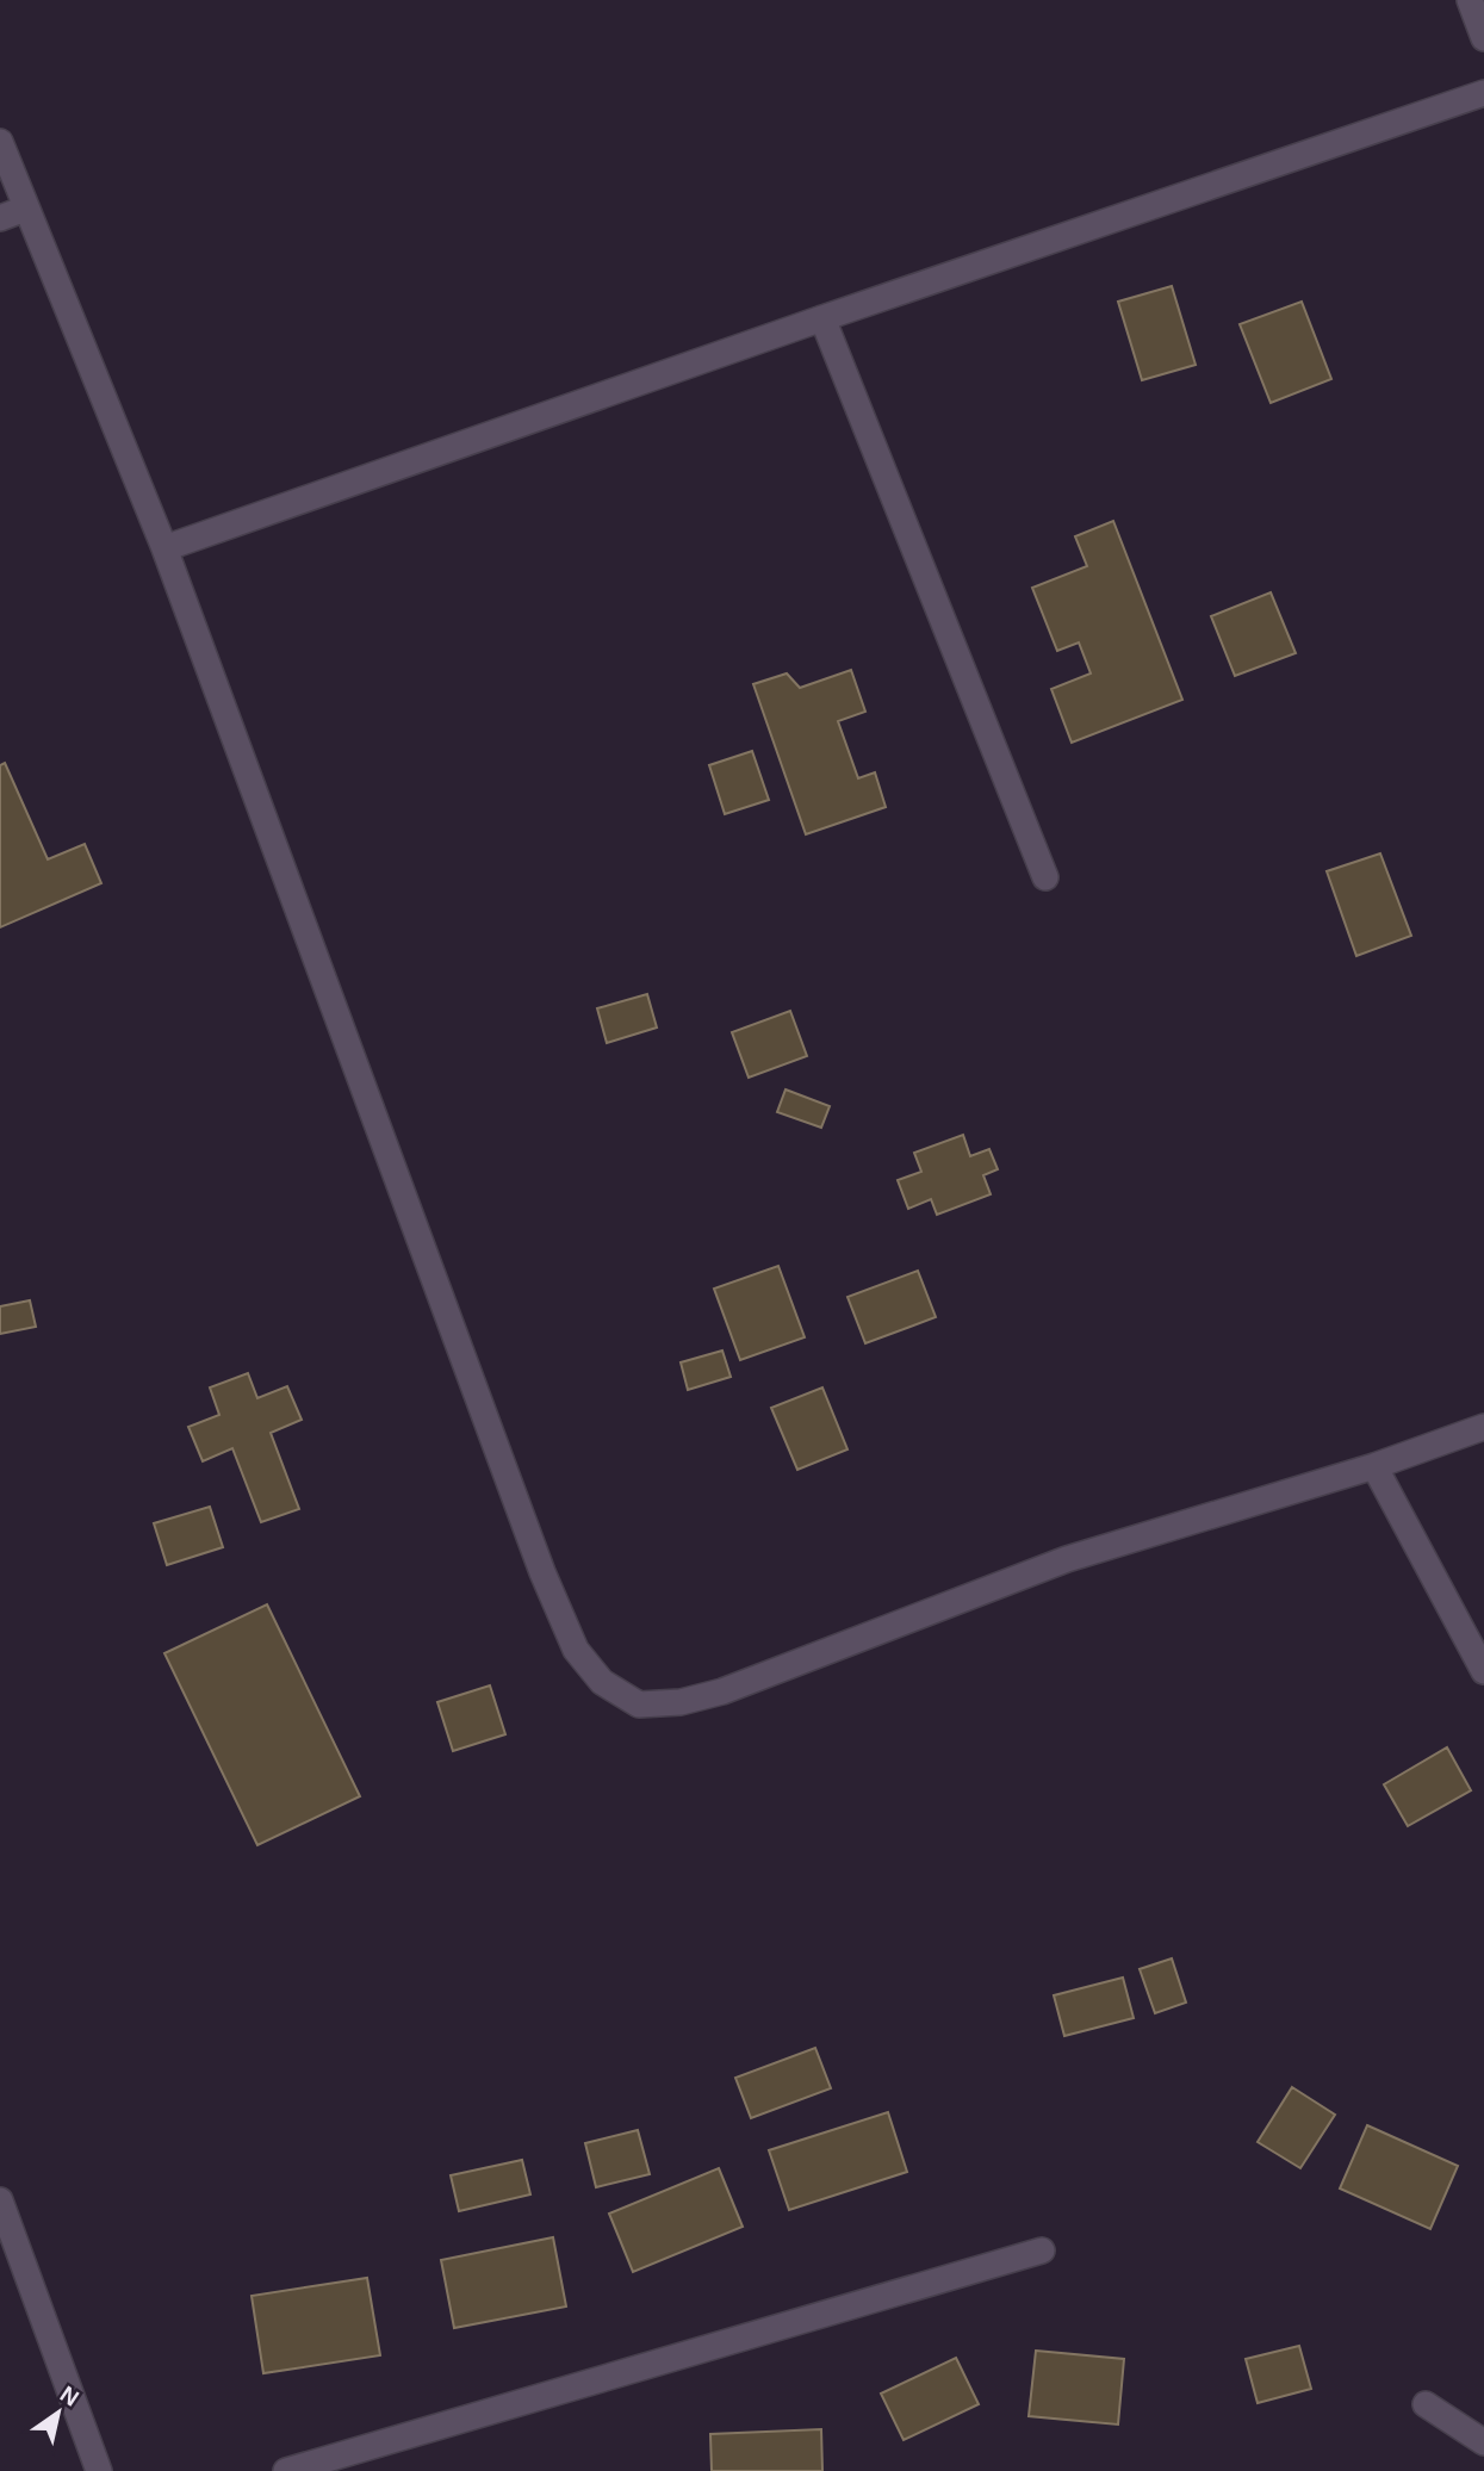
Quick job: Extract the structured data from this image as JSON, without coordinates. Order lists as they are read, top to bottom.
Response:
{
  "north": "top right"
}
